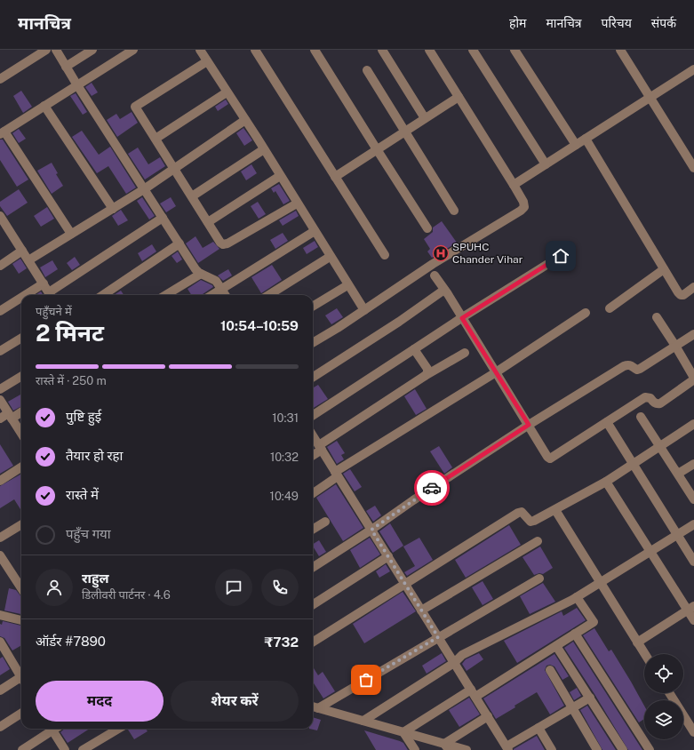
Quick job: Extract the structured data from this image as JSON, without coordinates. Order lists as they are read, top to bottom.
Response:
{
  "places": {
    "hospital": ["SPUHC Chander Vihar"]
  },
  "page": {
    "header": "मानचित्र",
    "nav": [
      "होम",
      "मानचित्र",
      "परिचय",
      "संपर्क"
    ],
    "heading": ["2 मिनट", "पहुँचने में", "10:54–10:59"],
    "panel": [
      "राहुल",
      "डिलीवरी पार्टनर · 4.6",
      "ऑर्डर #7890",
      "₹732"
    ],
    "bar": "रास्ते में · 250 m",
    "list": [
      ["पुष्टि हुई", "10:31"],
      ["तैयार हो रहा", "10:32"],
      ["रास्ते में", "10:49"],
      "पहुँच गया"
    ],
    "buttons": ["मदद", "शेयर करें"]
  }
}
